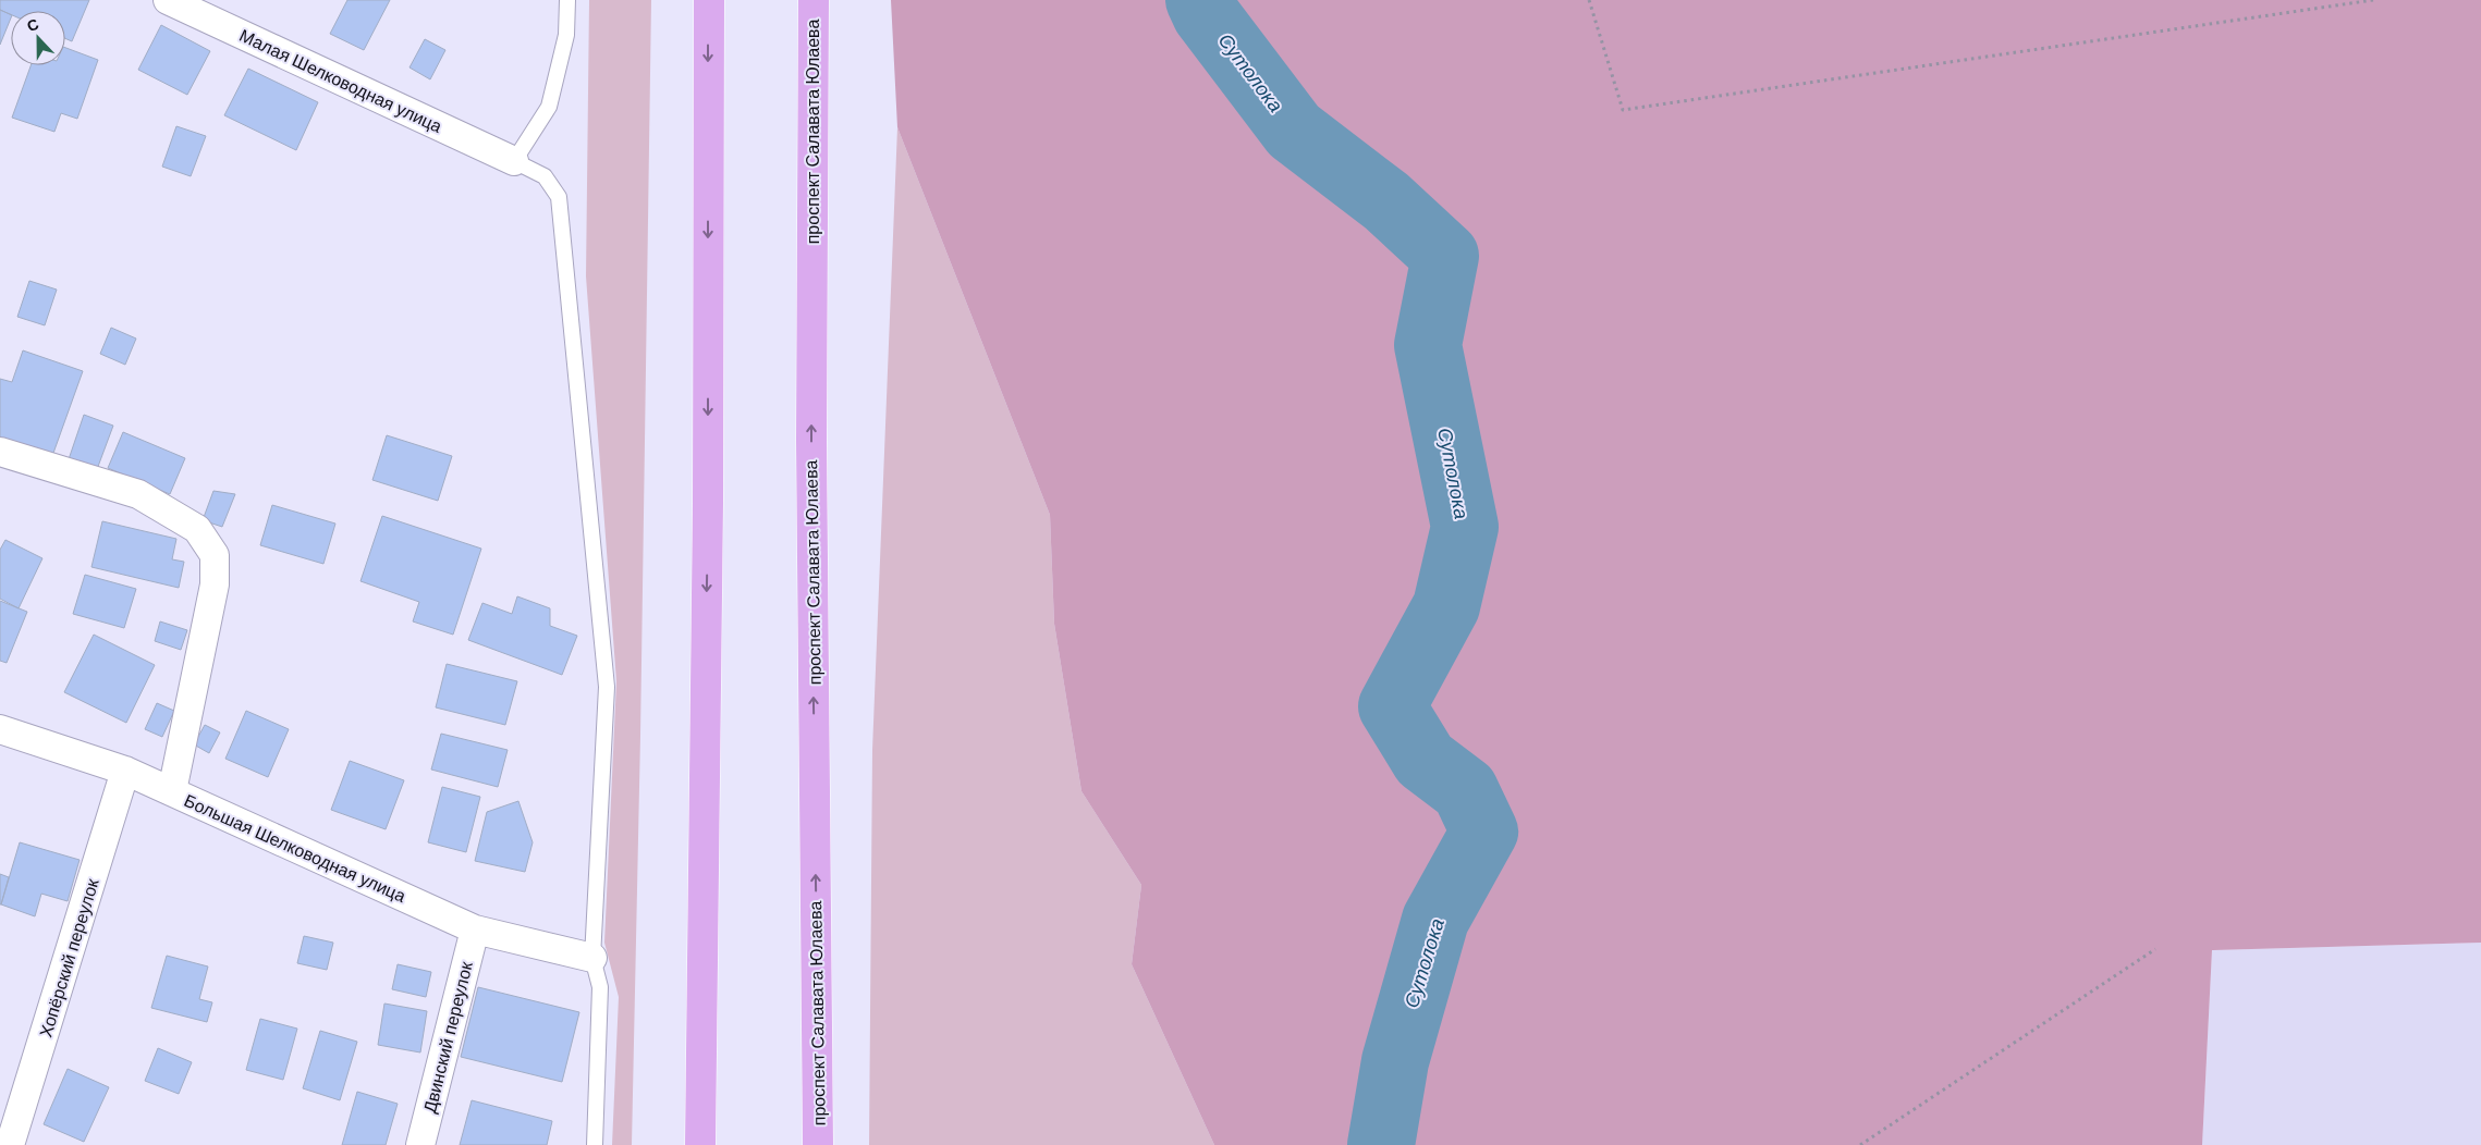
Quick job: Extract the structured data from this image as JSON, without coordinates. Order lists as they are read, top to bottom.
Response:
{
  "streets": {
    "main road": ["проспект Салавата Юлаева"],
    "street": [
      "Малая Шелководная улица",
      "Большая Шелководная улица",
      "Хопёрский переулок",
      "Двинский переулок"
    ]
  },
  "crossings": [
    ["Большая Шелководная улица", "Хопёрский переулок"],
    ["Большая Шелководная улица", "Двинский переулок"]
  ],
  "water": ["Сутолока"],
  "north": "top"
}
